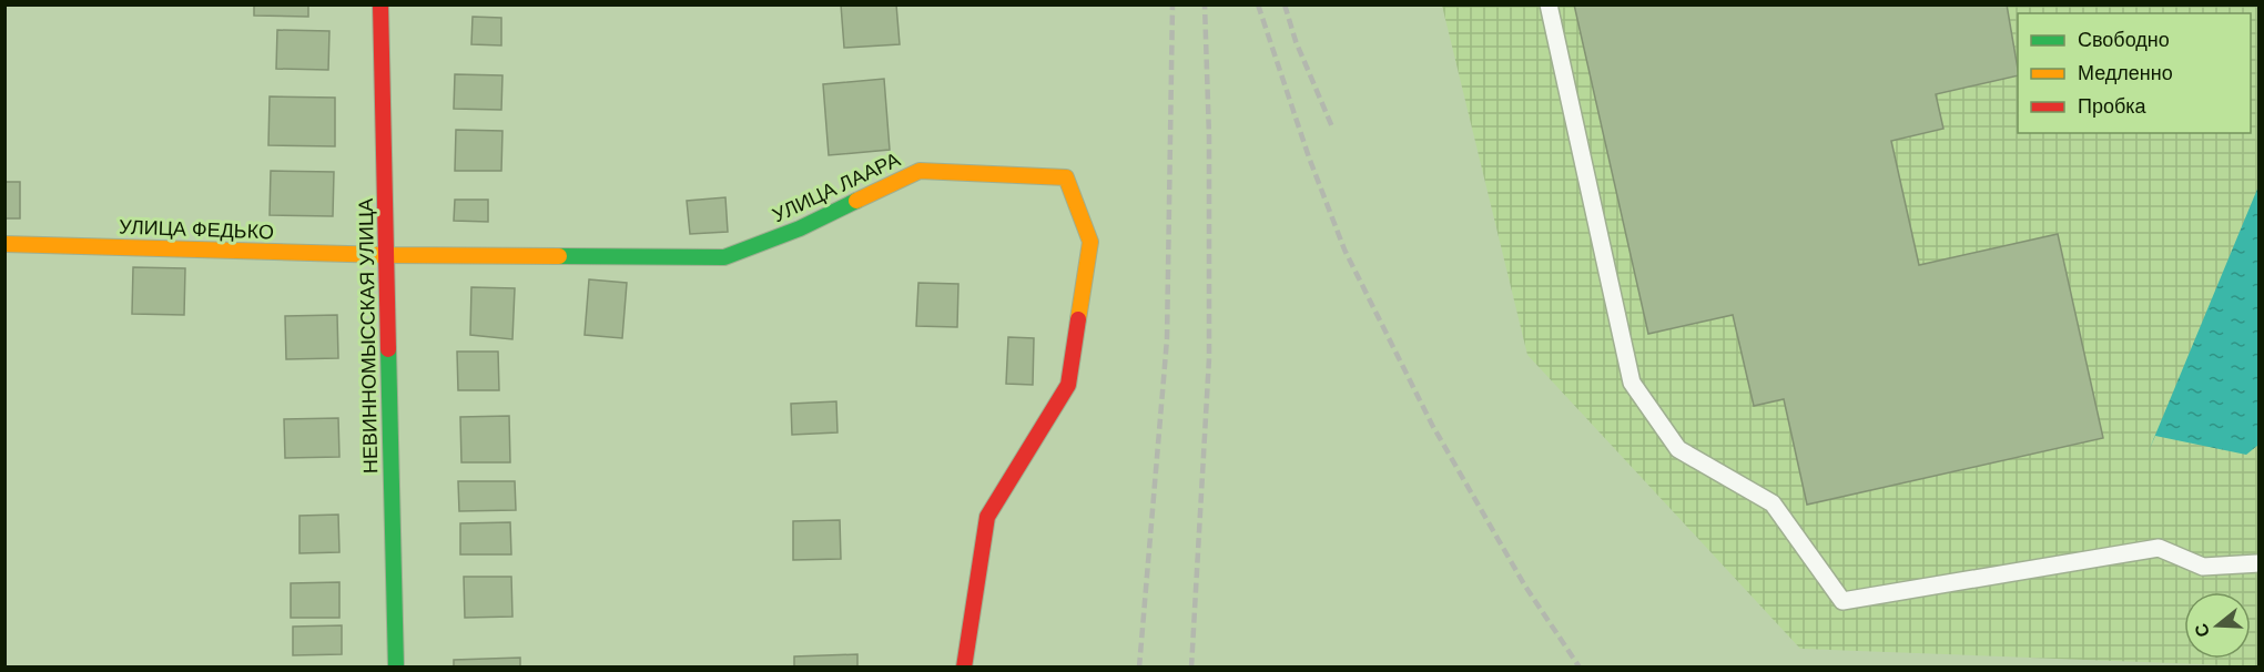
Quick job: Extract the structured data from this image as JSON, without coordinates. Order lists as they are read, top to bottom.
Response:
{
  "streets": {
    "street": ["УЛИЦА ЛААРА", "УЛИЦА ФЕДЬКО", "НЕВИННОМЫССКАЯ УЛИЦА"]
  },
  "crossings": [
    ["УЛИЦА ЛААРА", "УЛИЦА ФЕДЬКО"],
    ["УЛИЦА ЛААРА", "НЕВИННОМЫССКАЯ УЛИЦА"],
    ["УЛИЦА ФЕДЬКО", "НЕВИННОМЫССКАЯ УЛИЦА"]
  ],
  "legend": ["Свободно", "Медленно", "Пробка"],
  "north": "left"
}
